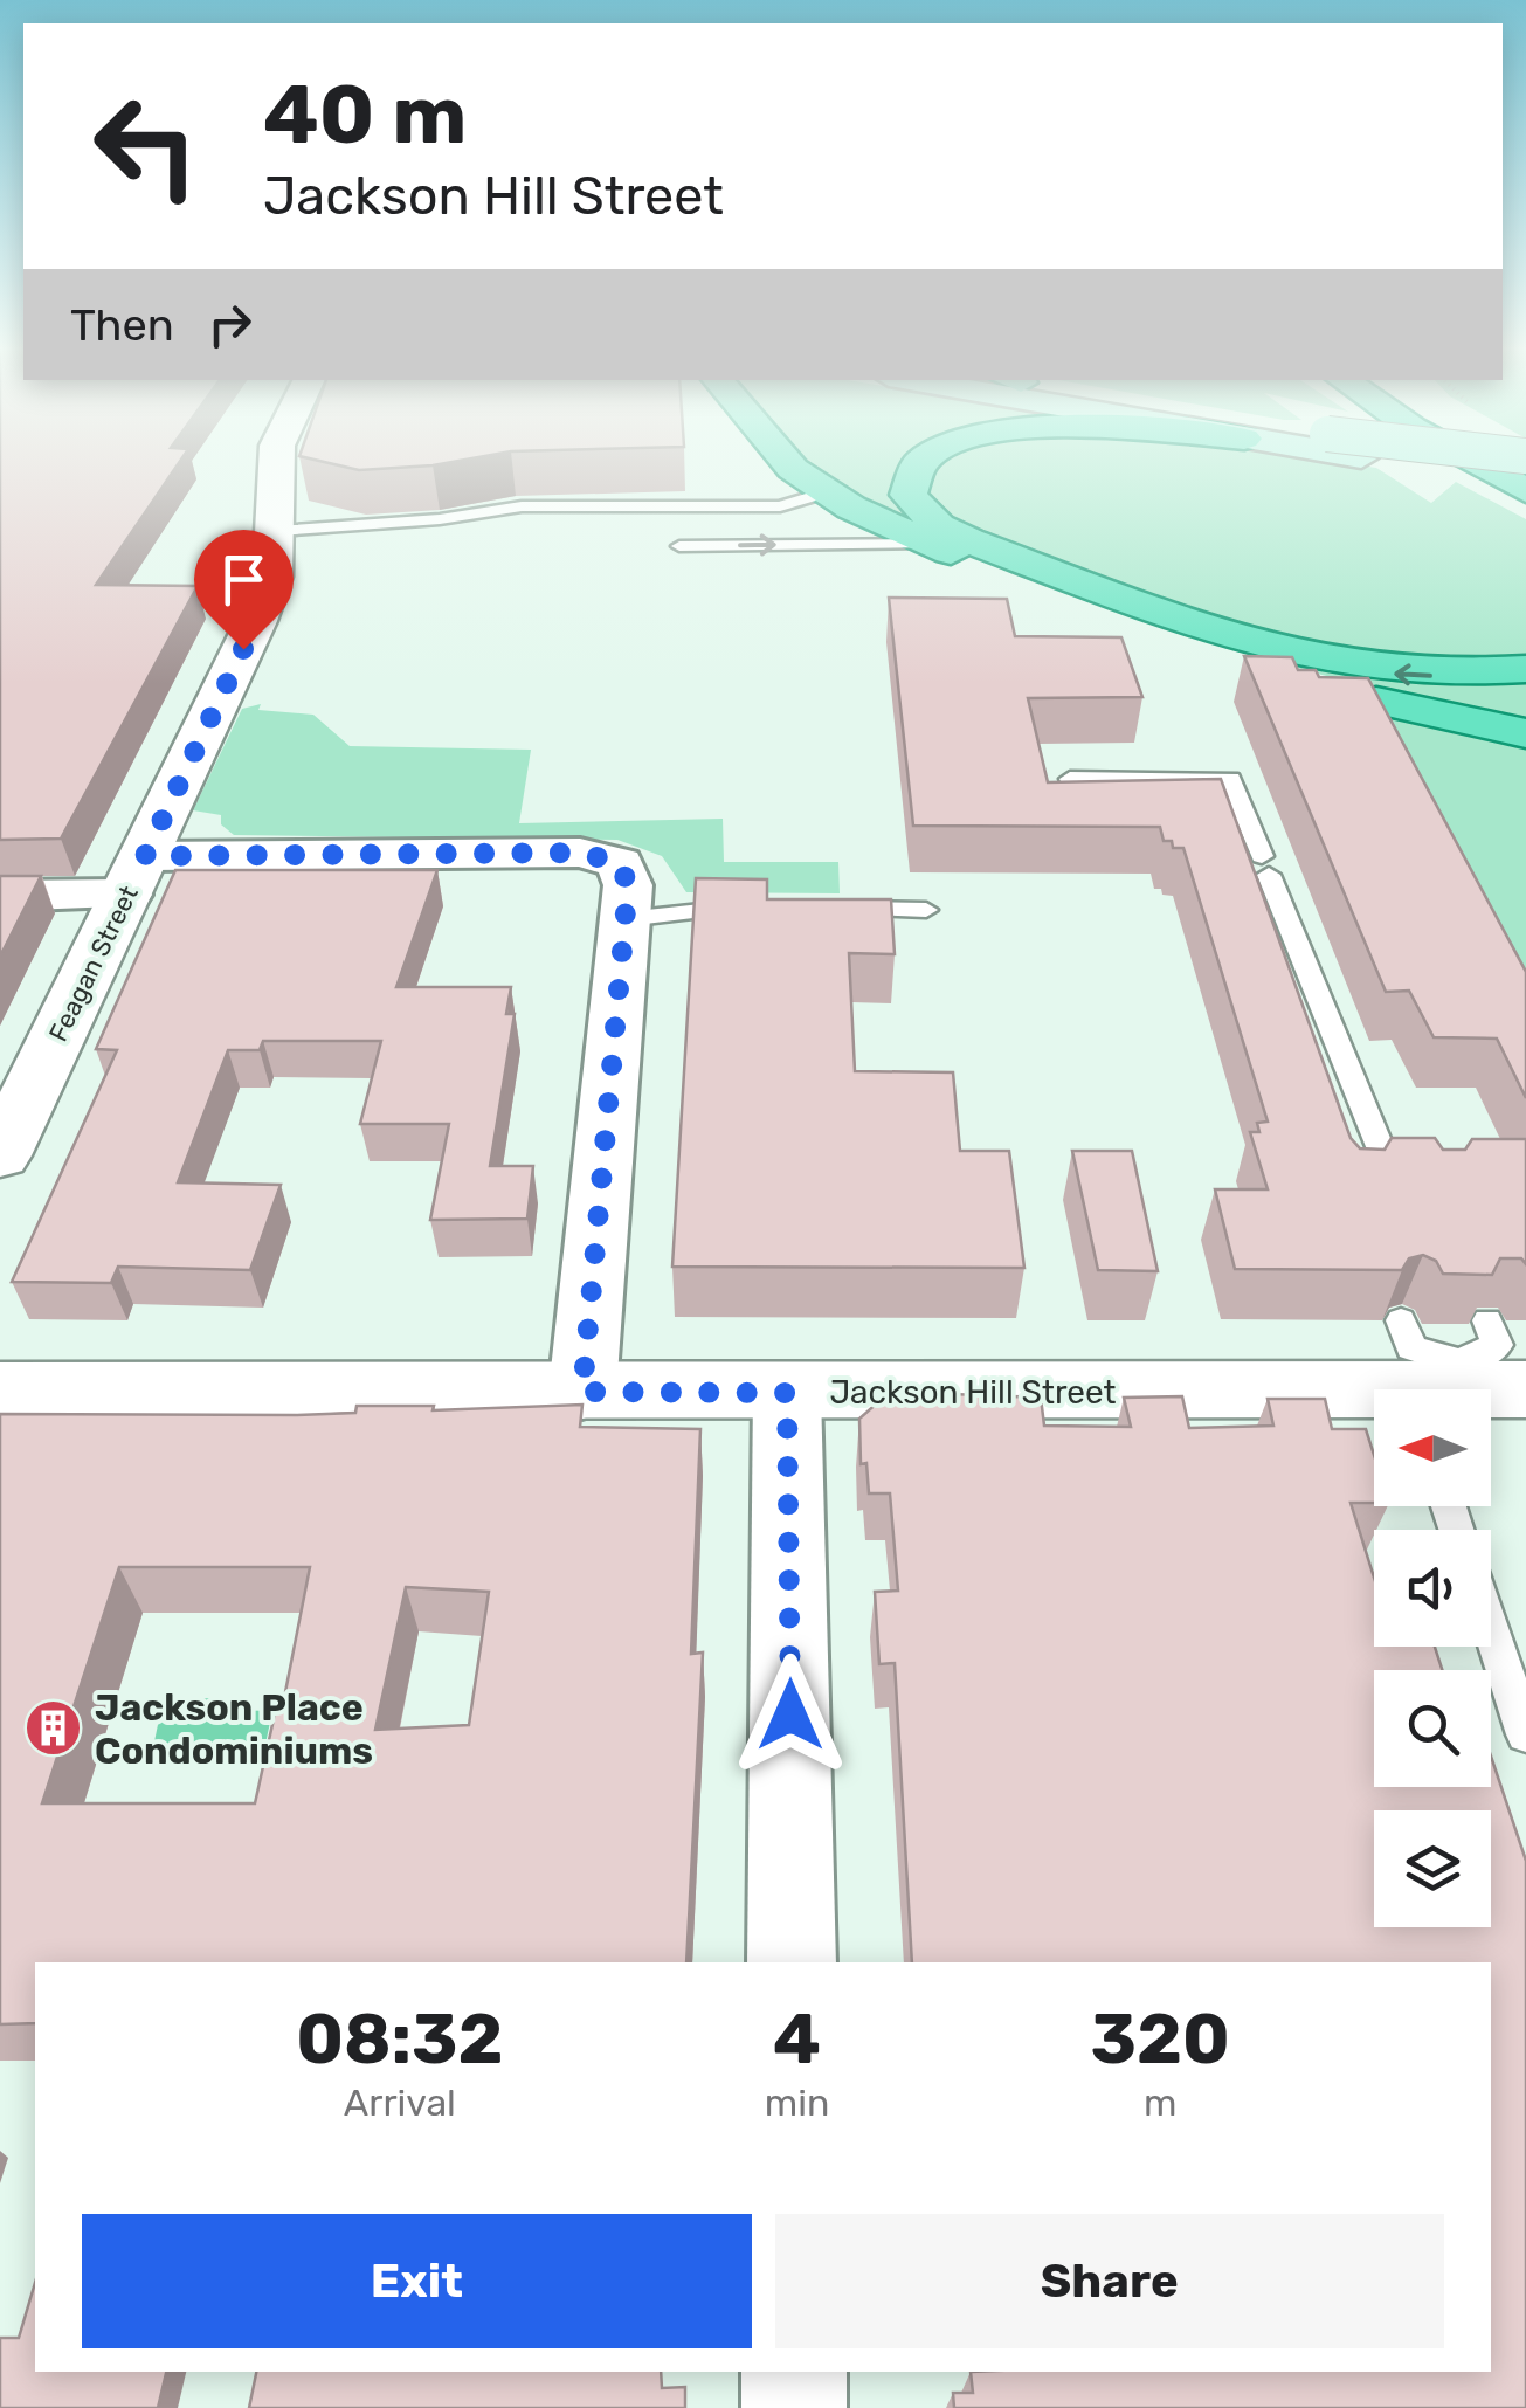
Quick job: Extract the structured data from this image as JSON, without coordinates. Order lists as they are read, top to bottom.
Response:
{
  "streets": {
    "street": ["Feagan Street", "Jackson Hill Street"]
  },
  "places": {
    "building": ["Jackson Place Condominiums"]
  },
  "north": "left",
  "page": {
    "turn": ["40 m", "Jackson Hill Street"],
    "then": "Then",
    "eta": [
      "08:32",
      "Arrival",
      "4",
      "min",
      "320",
      "m"
    ],
    "buttons": ["Exit", "Share"]
  }
}
